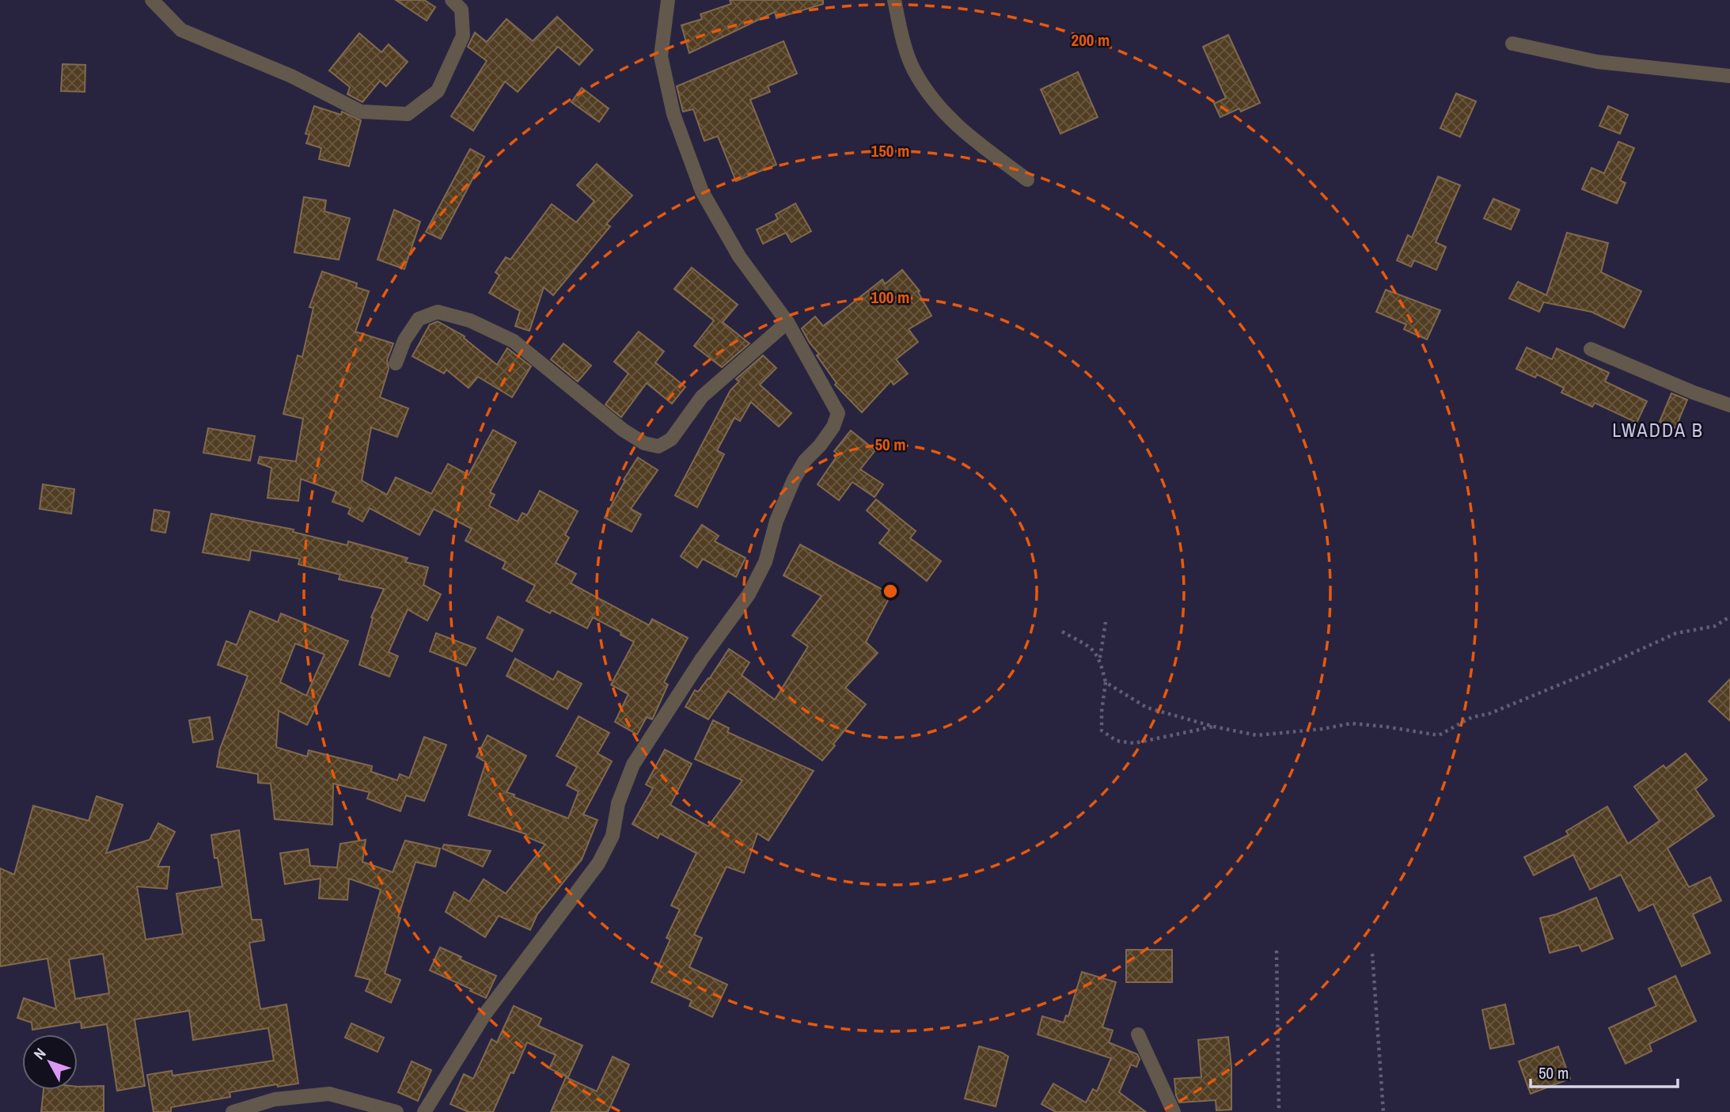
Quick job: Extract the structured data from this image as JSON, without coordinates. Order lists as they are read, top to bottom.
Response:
{
  "districts": ["LWADDA B"],
  "scale_bar": "50 m",
  "north": "top left",
  "rings": [
    "200 m",
    "150 m",
    "100 m",
    "50 m"
  ]
}
